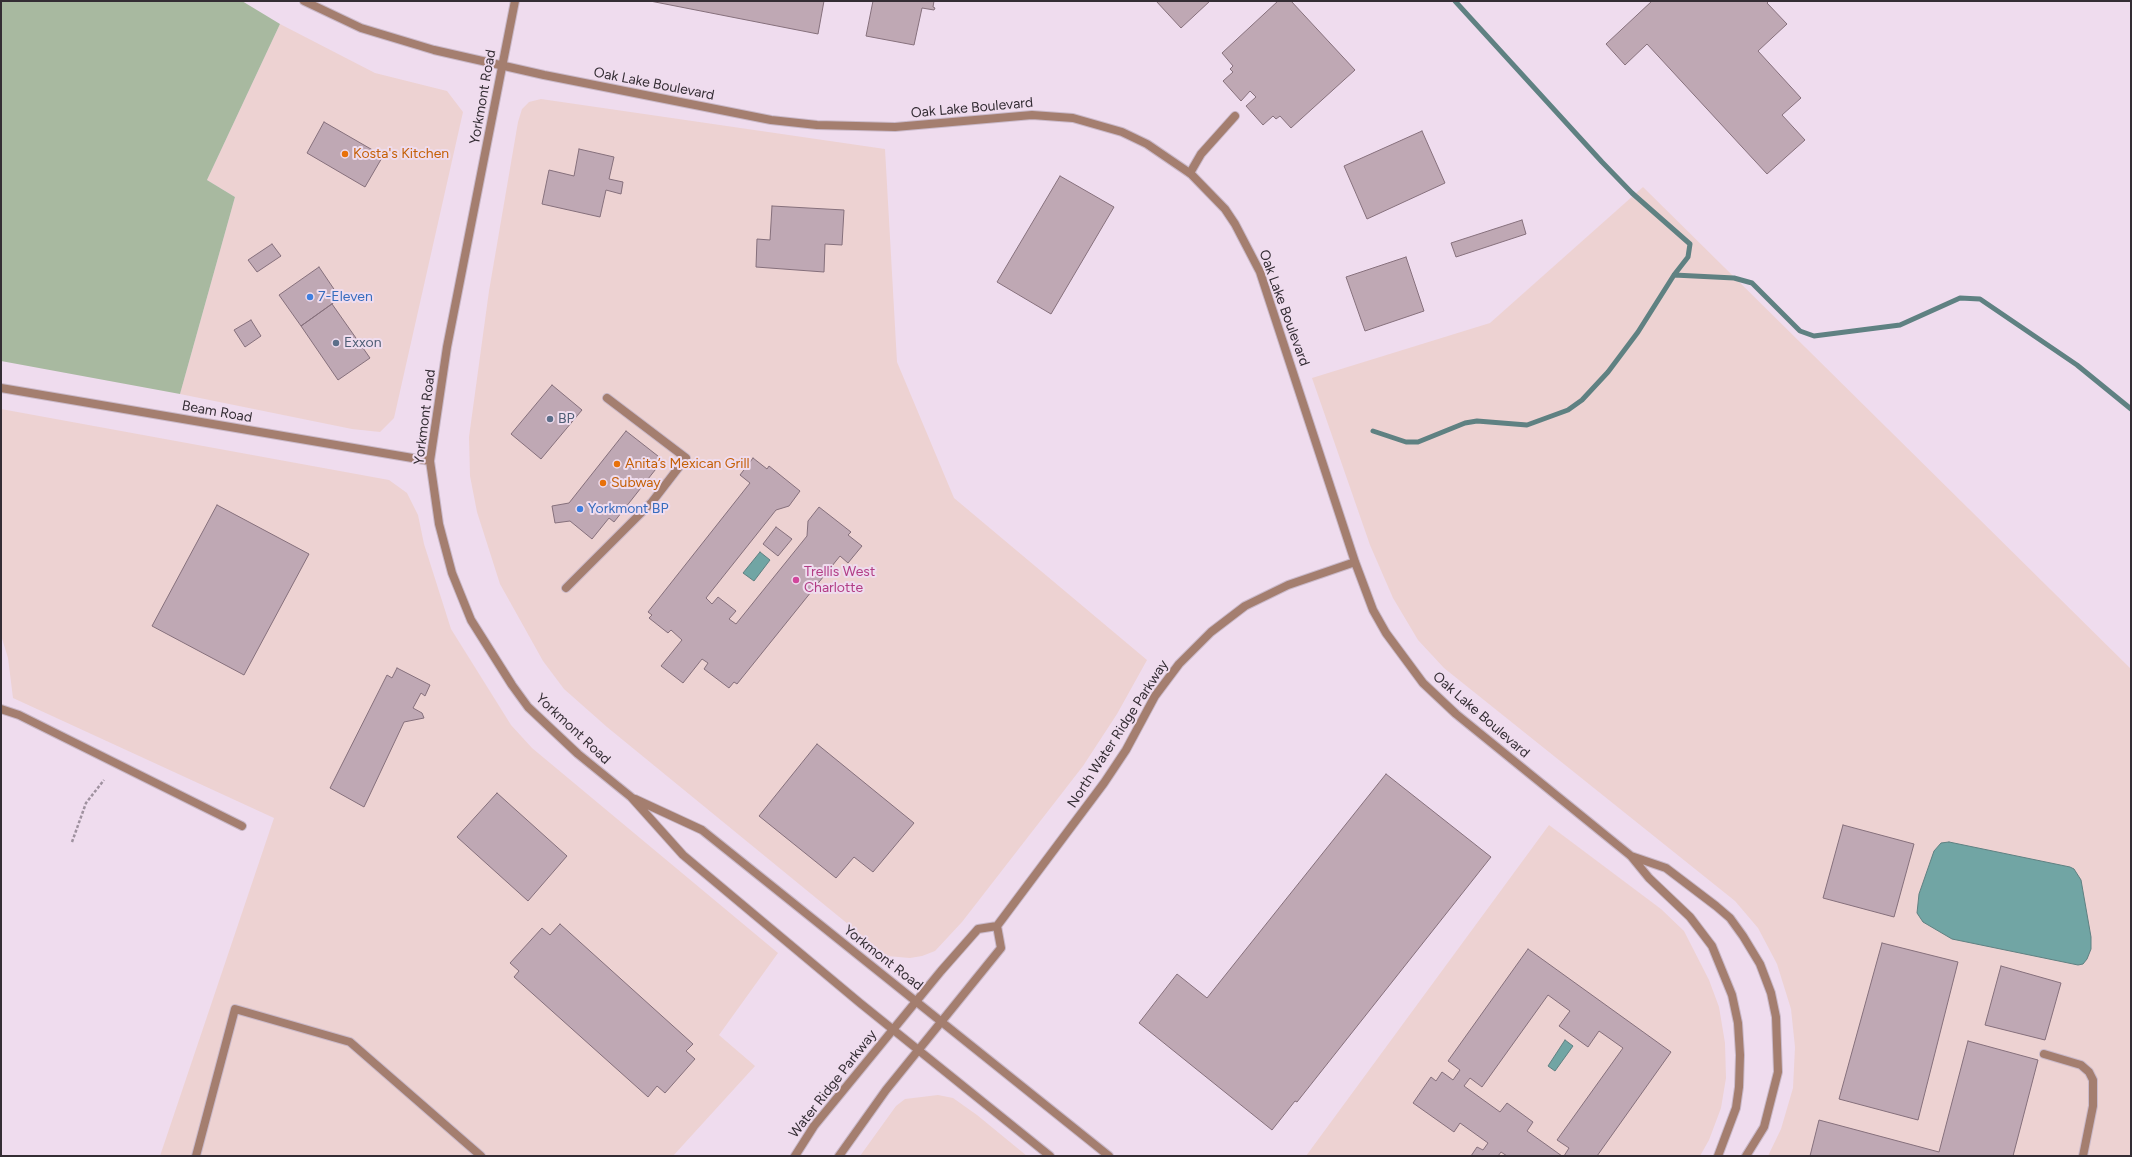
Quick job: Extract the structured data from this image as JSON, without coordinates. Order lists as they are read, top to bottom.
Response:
{
  "streets": {
    "street": [
      "Oak Lake Boulevard",
      "Yorkmont Road",
      "Beam Road",
      "North Water Ridge Parkway",
      "Water Ridge Parkway"
    ]
  },
  "crossings": [
    ["Oak Lake Boulevard", "Yorkmont Road"],
    ["Oak Lake Boulevard", "North Water Ridge Parkway"],
    ["Yorkmont Road", "Beam Road"],
    ["Yorkmont Road", "Water Ridge Parkway"]
  ],
  "places": [
    "Kosta's Kitchen",
    "7-Eleven",
    "Exxon",
    "BP",
    "Anita’s Mexican Grill",
    "Subway",
    "Yorkmont BP",
    "Trellis West Charlotte"
  ]
}
